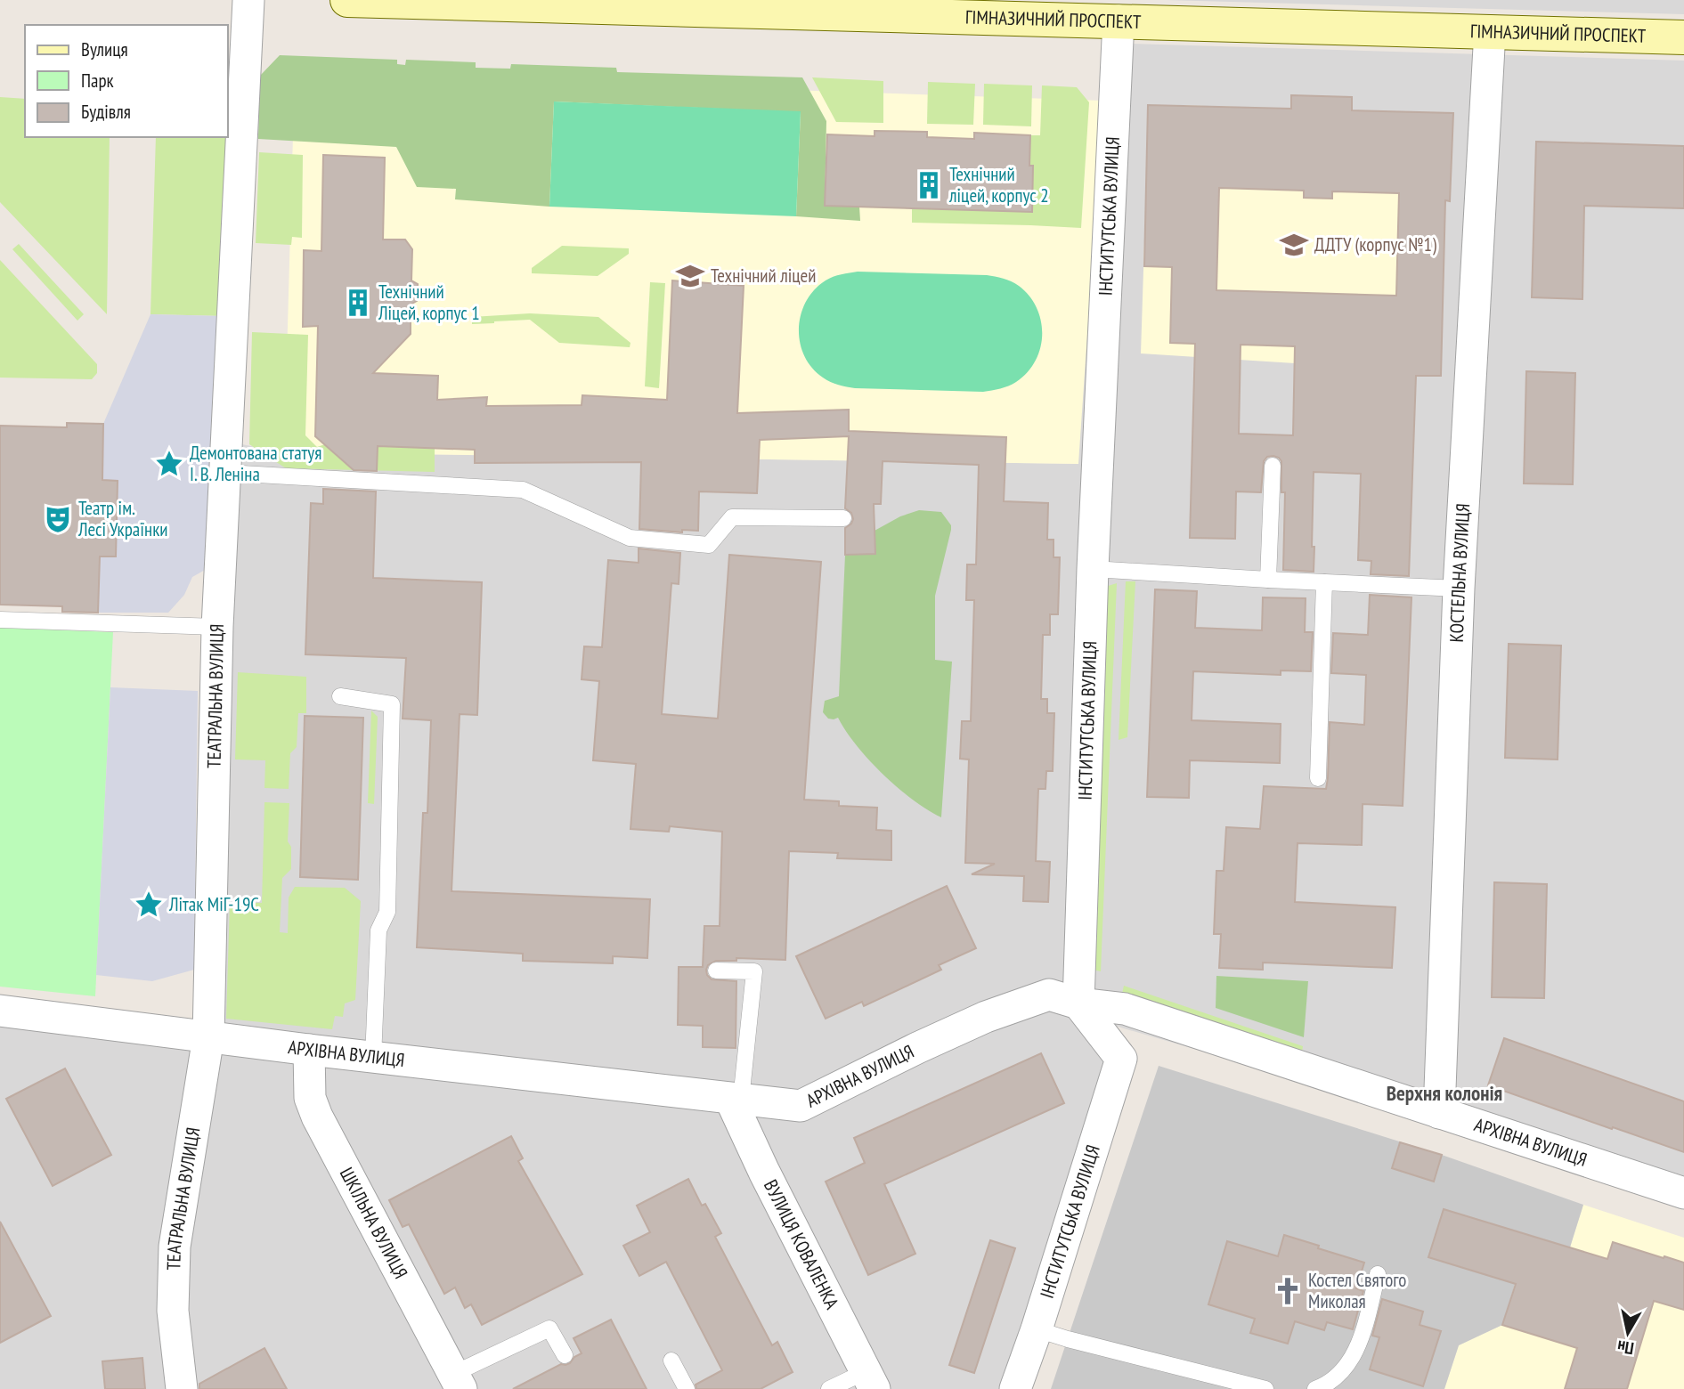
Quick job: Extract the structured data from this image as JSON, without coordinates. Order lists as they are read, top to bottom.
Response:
{
  "streets": {
    "main road": ["ГІМНАЗИЧНИЙ ПРОСПЕКТ"],
    "street": [
      "ІНСТИТУТСЬКА ВУЛИЦЯ",
      "КОСТЕЛЬНА ВУЛИЦЯ",
      "ТЕАТРАЛЬНА ВУЛИЦЯ",
      "АРХІВНА ВУЛИЦЯ",
      "ШКІЛЬНА ВУЛИЦЯ",
      "ВУЛИЦЯ КОВАЛЕНКА"
    ]
  },
  "crossings": [
    ["ГІМНАЗИЧНИЙ ПРОСПЕКТ", "ІНСТИТУТСЬКА ВУЛИЦЯ"],
    ["ГІМНАЗИЧНИЙ ПРОСПЕКТ", "КОСТЕЛЬНА ВУЛИЦЯ"],
    ["ІНСТИТУТСЬКА ВУЛИЦЯ", "АРХІВНА ВУЛИЦЯ"],
    ["КОСТЕЛЬНА ВУЛИЦЯ", "АРХІВНА ВУЛИЦЯ"],
    ["ТЕАТРАЛЬНА ВУЛИЦЯ", "АРХІВНА ВУЛИЦЯ"],
    ["АРХІВНА ВУЛИЦЯ", "ШКІЛЬНА ВУЛИЦЯ"],
    ["АРХІВНА ВУЛИЦЯ", "ВУЛИЦЯ КОВАЛЕНКА"]
  ],
  "districts": ["Верхня колонія"],
  "places": {
    "building": ["Технічний ліцей, корпус 2", "Технічний Ліцей, корпус 1"],
    "school or university": ["ДДТУ (корпус №1)", "Технічний ліцей"],
    "place": ["Демонтована статуя І. В. Леніна", "Літак МіГ-19С"],
    "theatre": ["Театр ім. Лесі Українки"],
    "church": ["Костел Святого Миколая"]
  },
  "legend": ["Вулиця", "Парк", "Будівля"],
  "north": "bottom"
}
